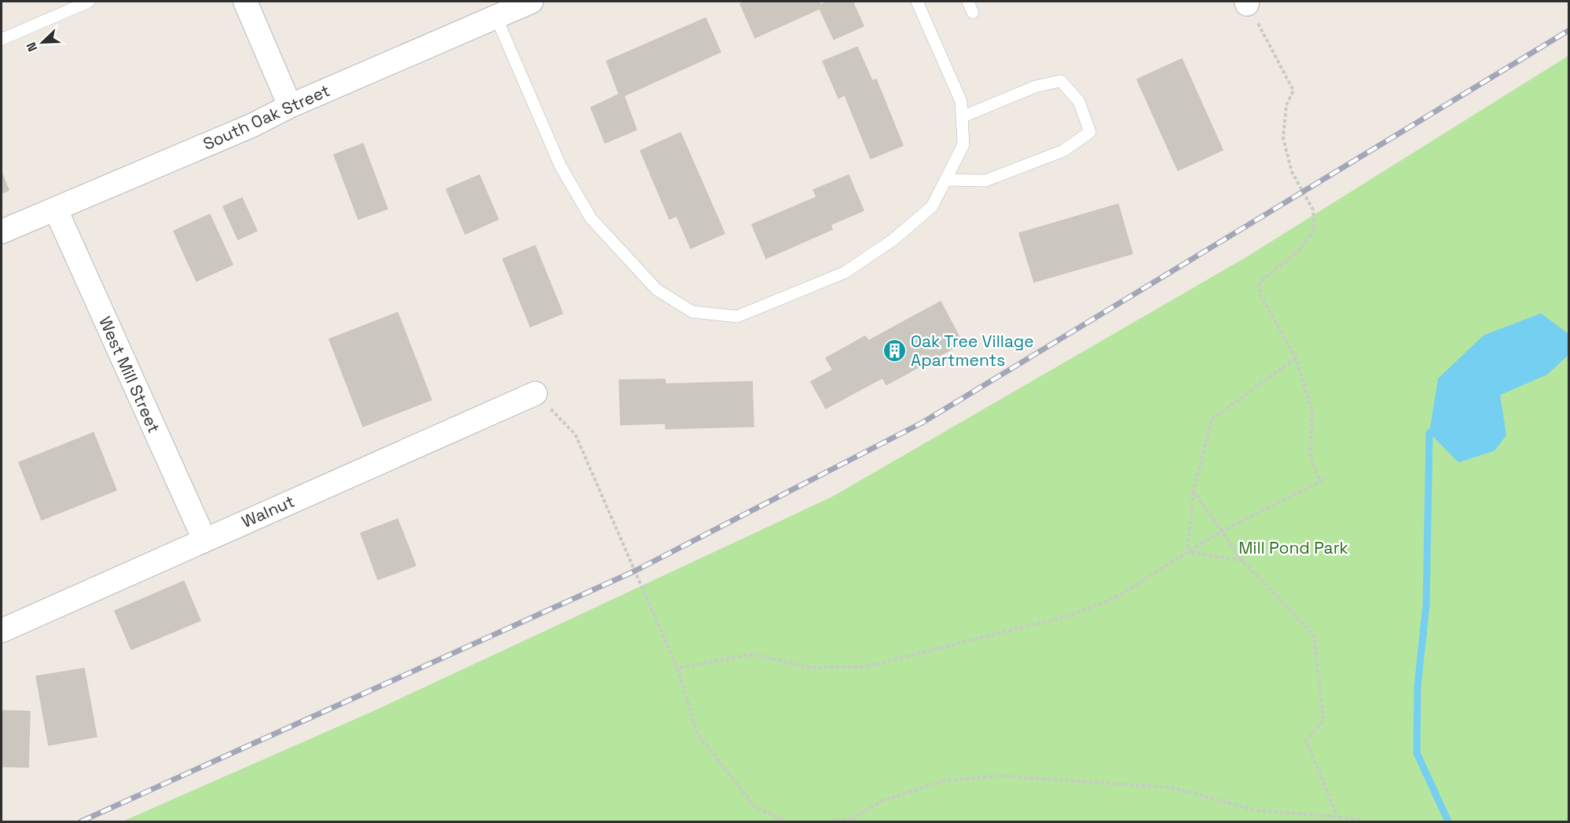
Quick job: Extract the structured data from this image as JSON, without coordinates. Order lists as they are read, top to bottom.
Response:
{
  "streets": {
    "street": ["South Oak Street", "West Mill Street", "Walnut"]
  },
  "crossings": [
    ["South Oak Street", "West Mill Street"],
    ["West Mill Street", "Walnut"]
  ],
  "parks": ["Mill Pond Park"],
  "places": {
    "building": ["Oak Tree Village Apartments"]
  },
  "north": "bottom left"
}
